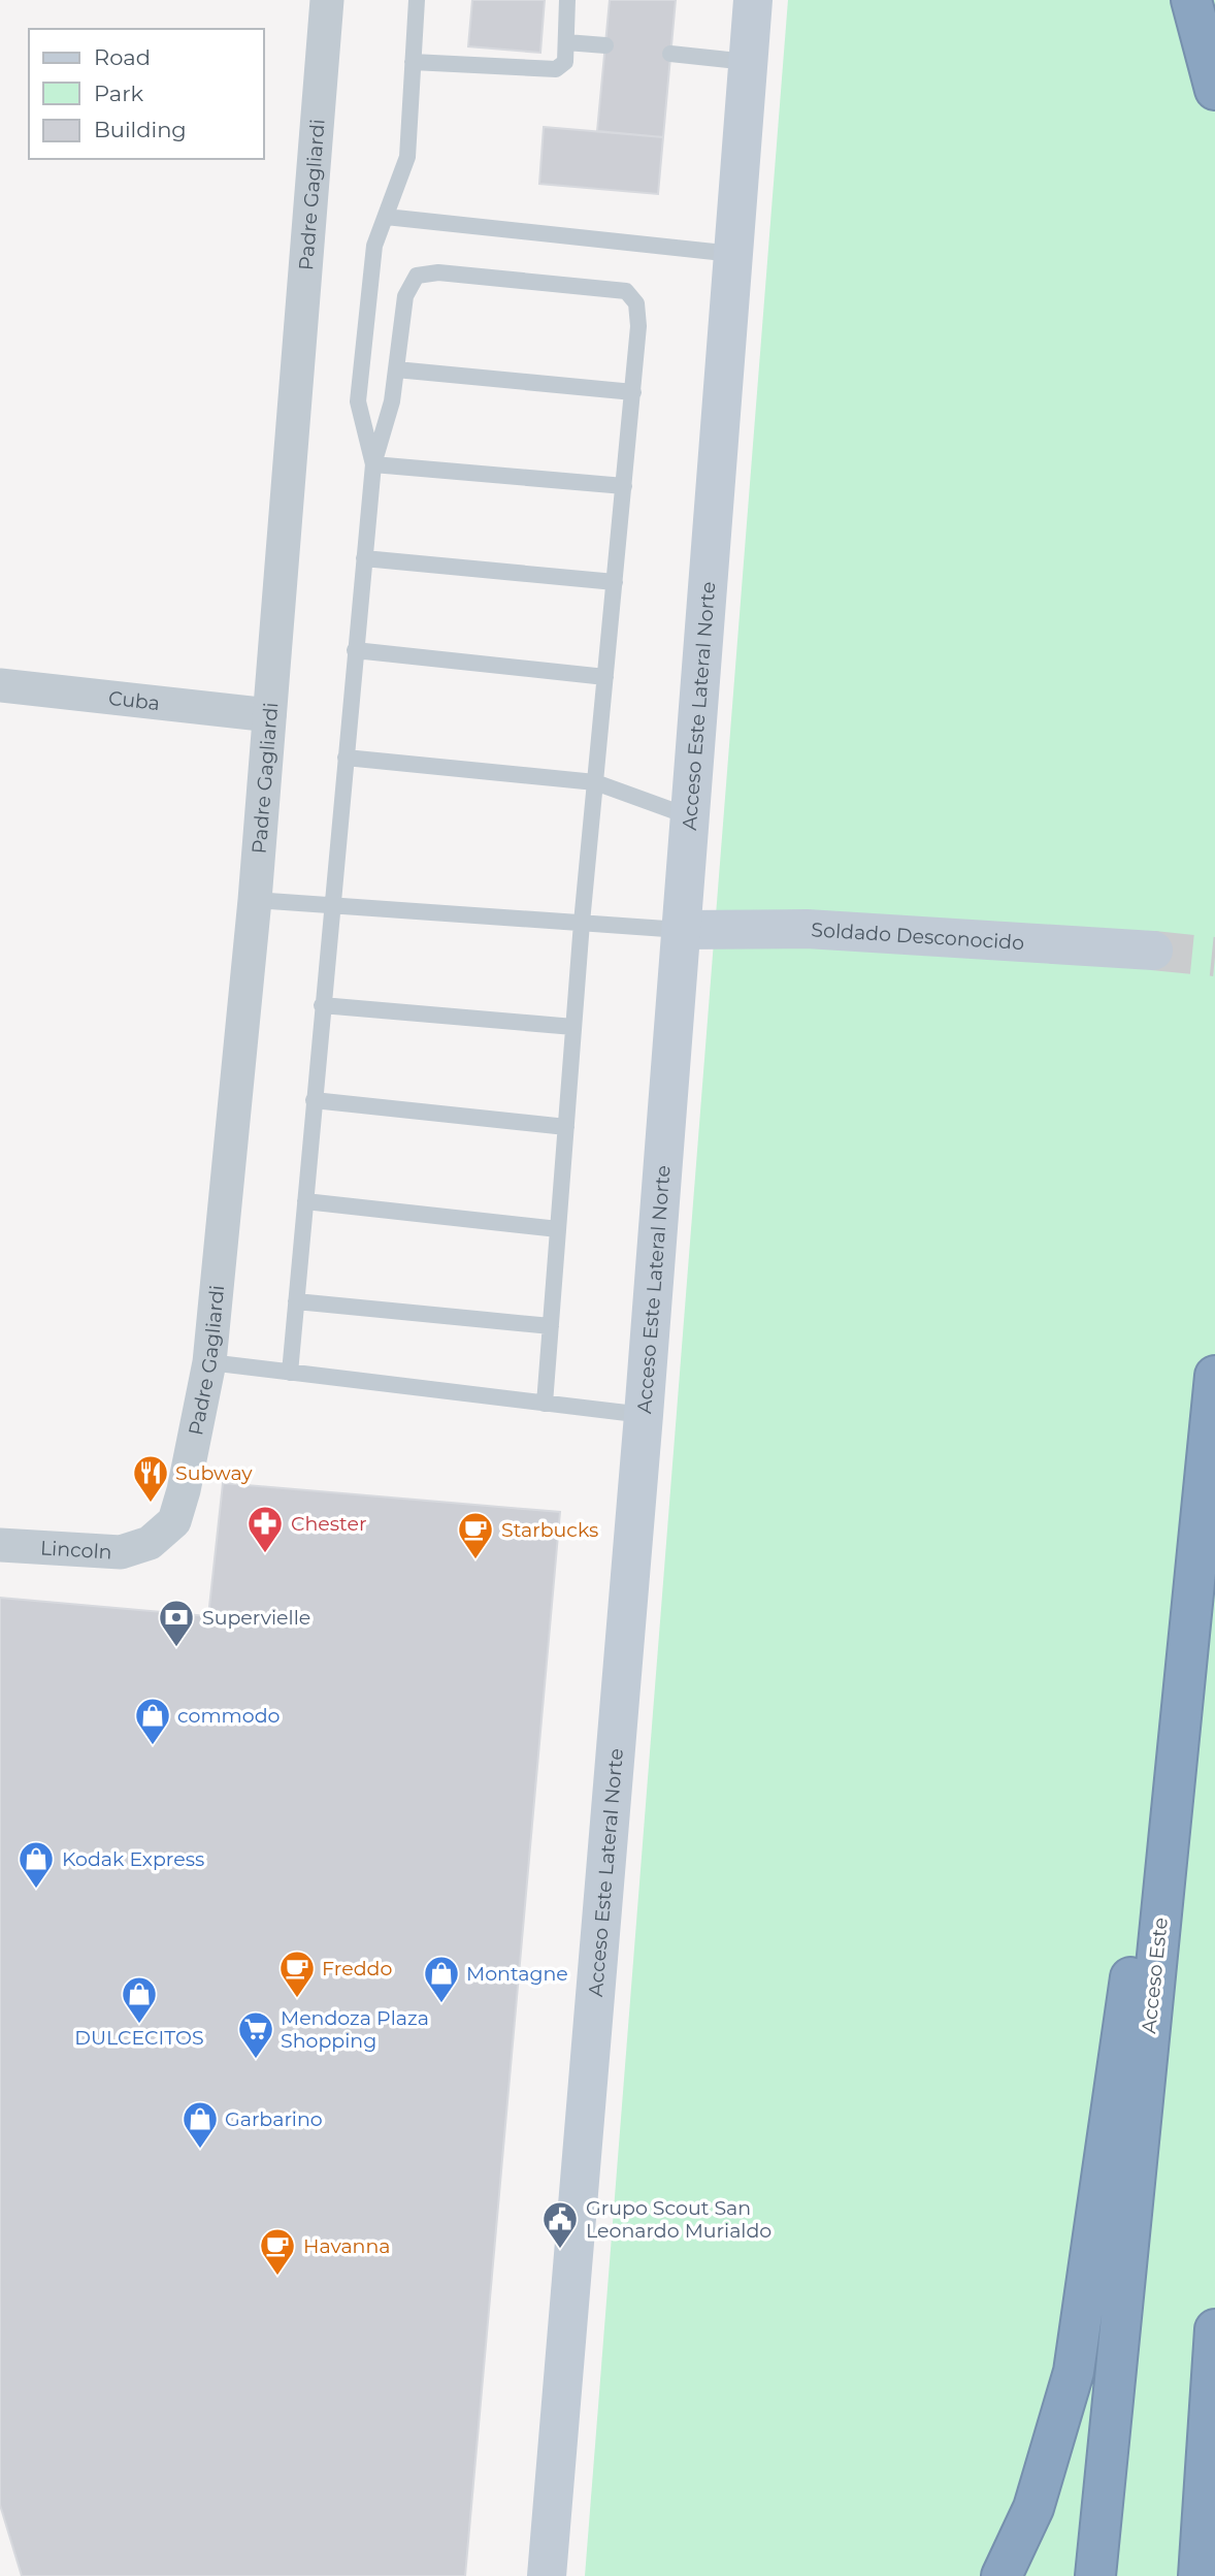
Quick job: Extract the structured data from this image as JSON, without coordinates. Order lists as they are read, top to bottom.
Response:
{
  "streets": {
    "highway": ["Acceso Este"],
    "street": [
      "Padre Gagliardi",
      "Cuba",
      "Acceso Este Lateral Norte",
      "Soldado Desconocido",
      "Lincoln"
    ]
  },
  "crossings": [
    ["Padre Gagliardi", "Cuba"],
    ["Padre Gagliardi", "Lincoln"],
    ["Acceso Este Lateral Norte", "Soldado Desconocido"]
  ],
  "places": {
    "restaurant": ["Subway"],
    "pharmacy": ["Chester"],
    "cafe": ["Starbucks", "Freddo", "Havanna"],
    "bank": ["Supervielle"],
    "shop": [
      "commodo",
      "Kodak Express",
      "Montagne",
      "DULCECITOS",
      "Garbarino"
    ],
    "supermarket": ["Mendoza Plaza Shopping"],
    "public building": ["Grupo Scout San Leonardo Murialdo"]
  },
  "legend": ["Road", "Park", "Building"]
}
